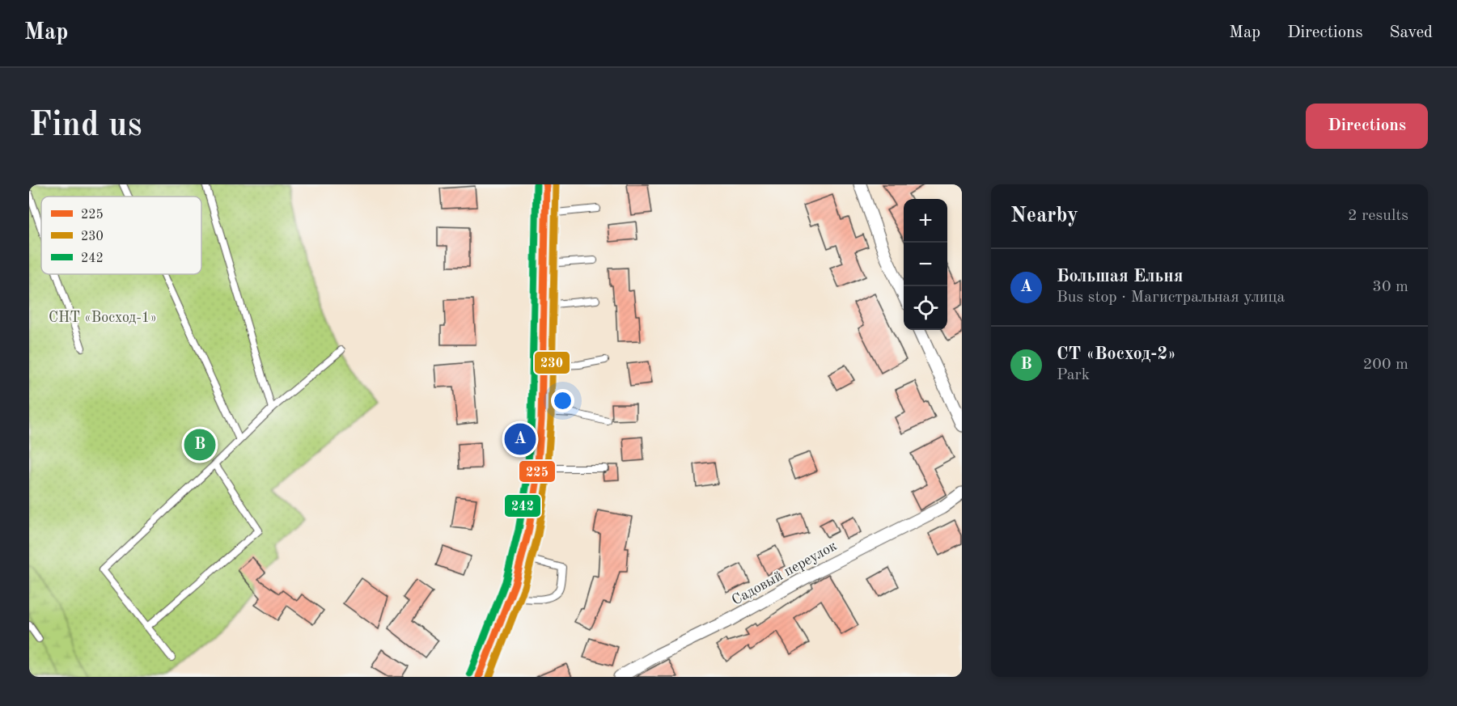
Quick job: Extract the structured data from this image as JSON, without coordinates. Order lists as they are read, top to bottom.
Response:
{
  "streets": {
    "street": ["Садовый переулок"]
  },
  "parks": ["СНТ «Восход-1»"],
  "lines": ["transit line 225", "transit line 230", "transit line 242"],
  "legend": ["225", "230", "242"],
  "page": {
    "header": "Map",
    "nav": ["Map", "Directions", "Saved"],
    "buttons": "Directions",
    "title": "Find us",
    "heading": ["Nearby", "2 results"],
    "map_buttons": ["+", "−"],
    "list": [
      {
        "mark": "A",
        "name": "Большая Ельня",
        "note": "Bus stop · Магистральная улица",
        "value": "30 m"
      },
      {
        "mark": "B",
        "name": "СТ «Восход-2»",
        "note": "Park",
        "value": "200 m"
      }
    ],
    "pins": ["A", "B"]
  }
}
